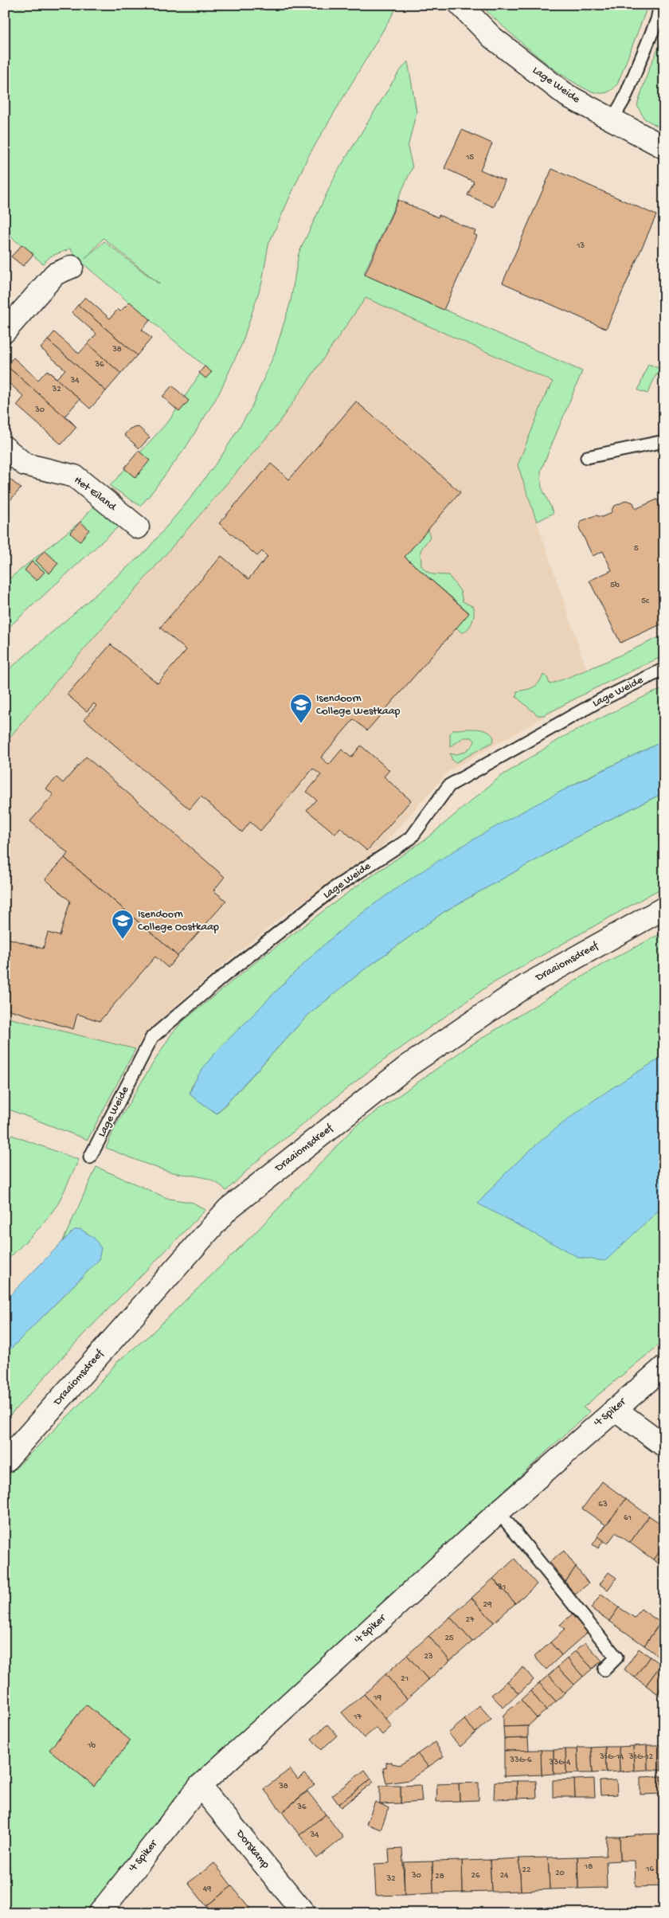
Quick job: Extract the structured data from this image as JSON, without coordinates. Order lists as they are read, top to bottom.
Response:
{
  "streets": {
    "street": [
      "Lage Weide",
      "Het Eiland",
      "Draaiomsdreef",
      "'t Spiker",
      "Dorskamp"
    ]
  },
  "crossings": [
    ["'t Spiker", "Dorskamp"]
  ],
  "places": {
    "school or university": ["Isendoorn College Westkaap", "Isendoorn College Oostkaap"]
  },
  "house_numbers": [
    "15",
    "13",
    "38",
    "36",
    "34",
    "32",
    "30",
    "5",
    "5b",
    "5c",
    "63",
    "61",
    "31",
    "29",
    "27",
    "25",
    "23",
    "21",
    "19",
    "17",
    "1b",
    "31G-14",
    "31G-12",
    "33G-6",
    "33G-4",
    "38",
    "36",
    "34",
    "18",
    "16",
    "22",
    "20",
    "30",
    "26",
    "24",
    "28",
    "32",
    "49"
  ]
}
